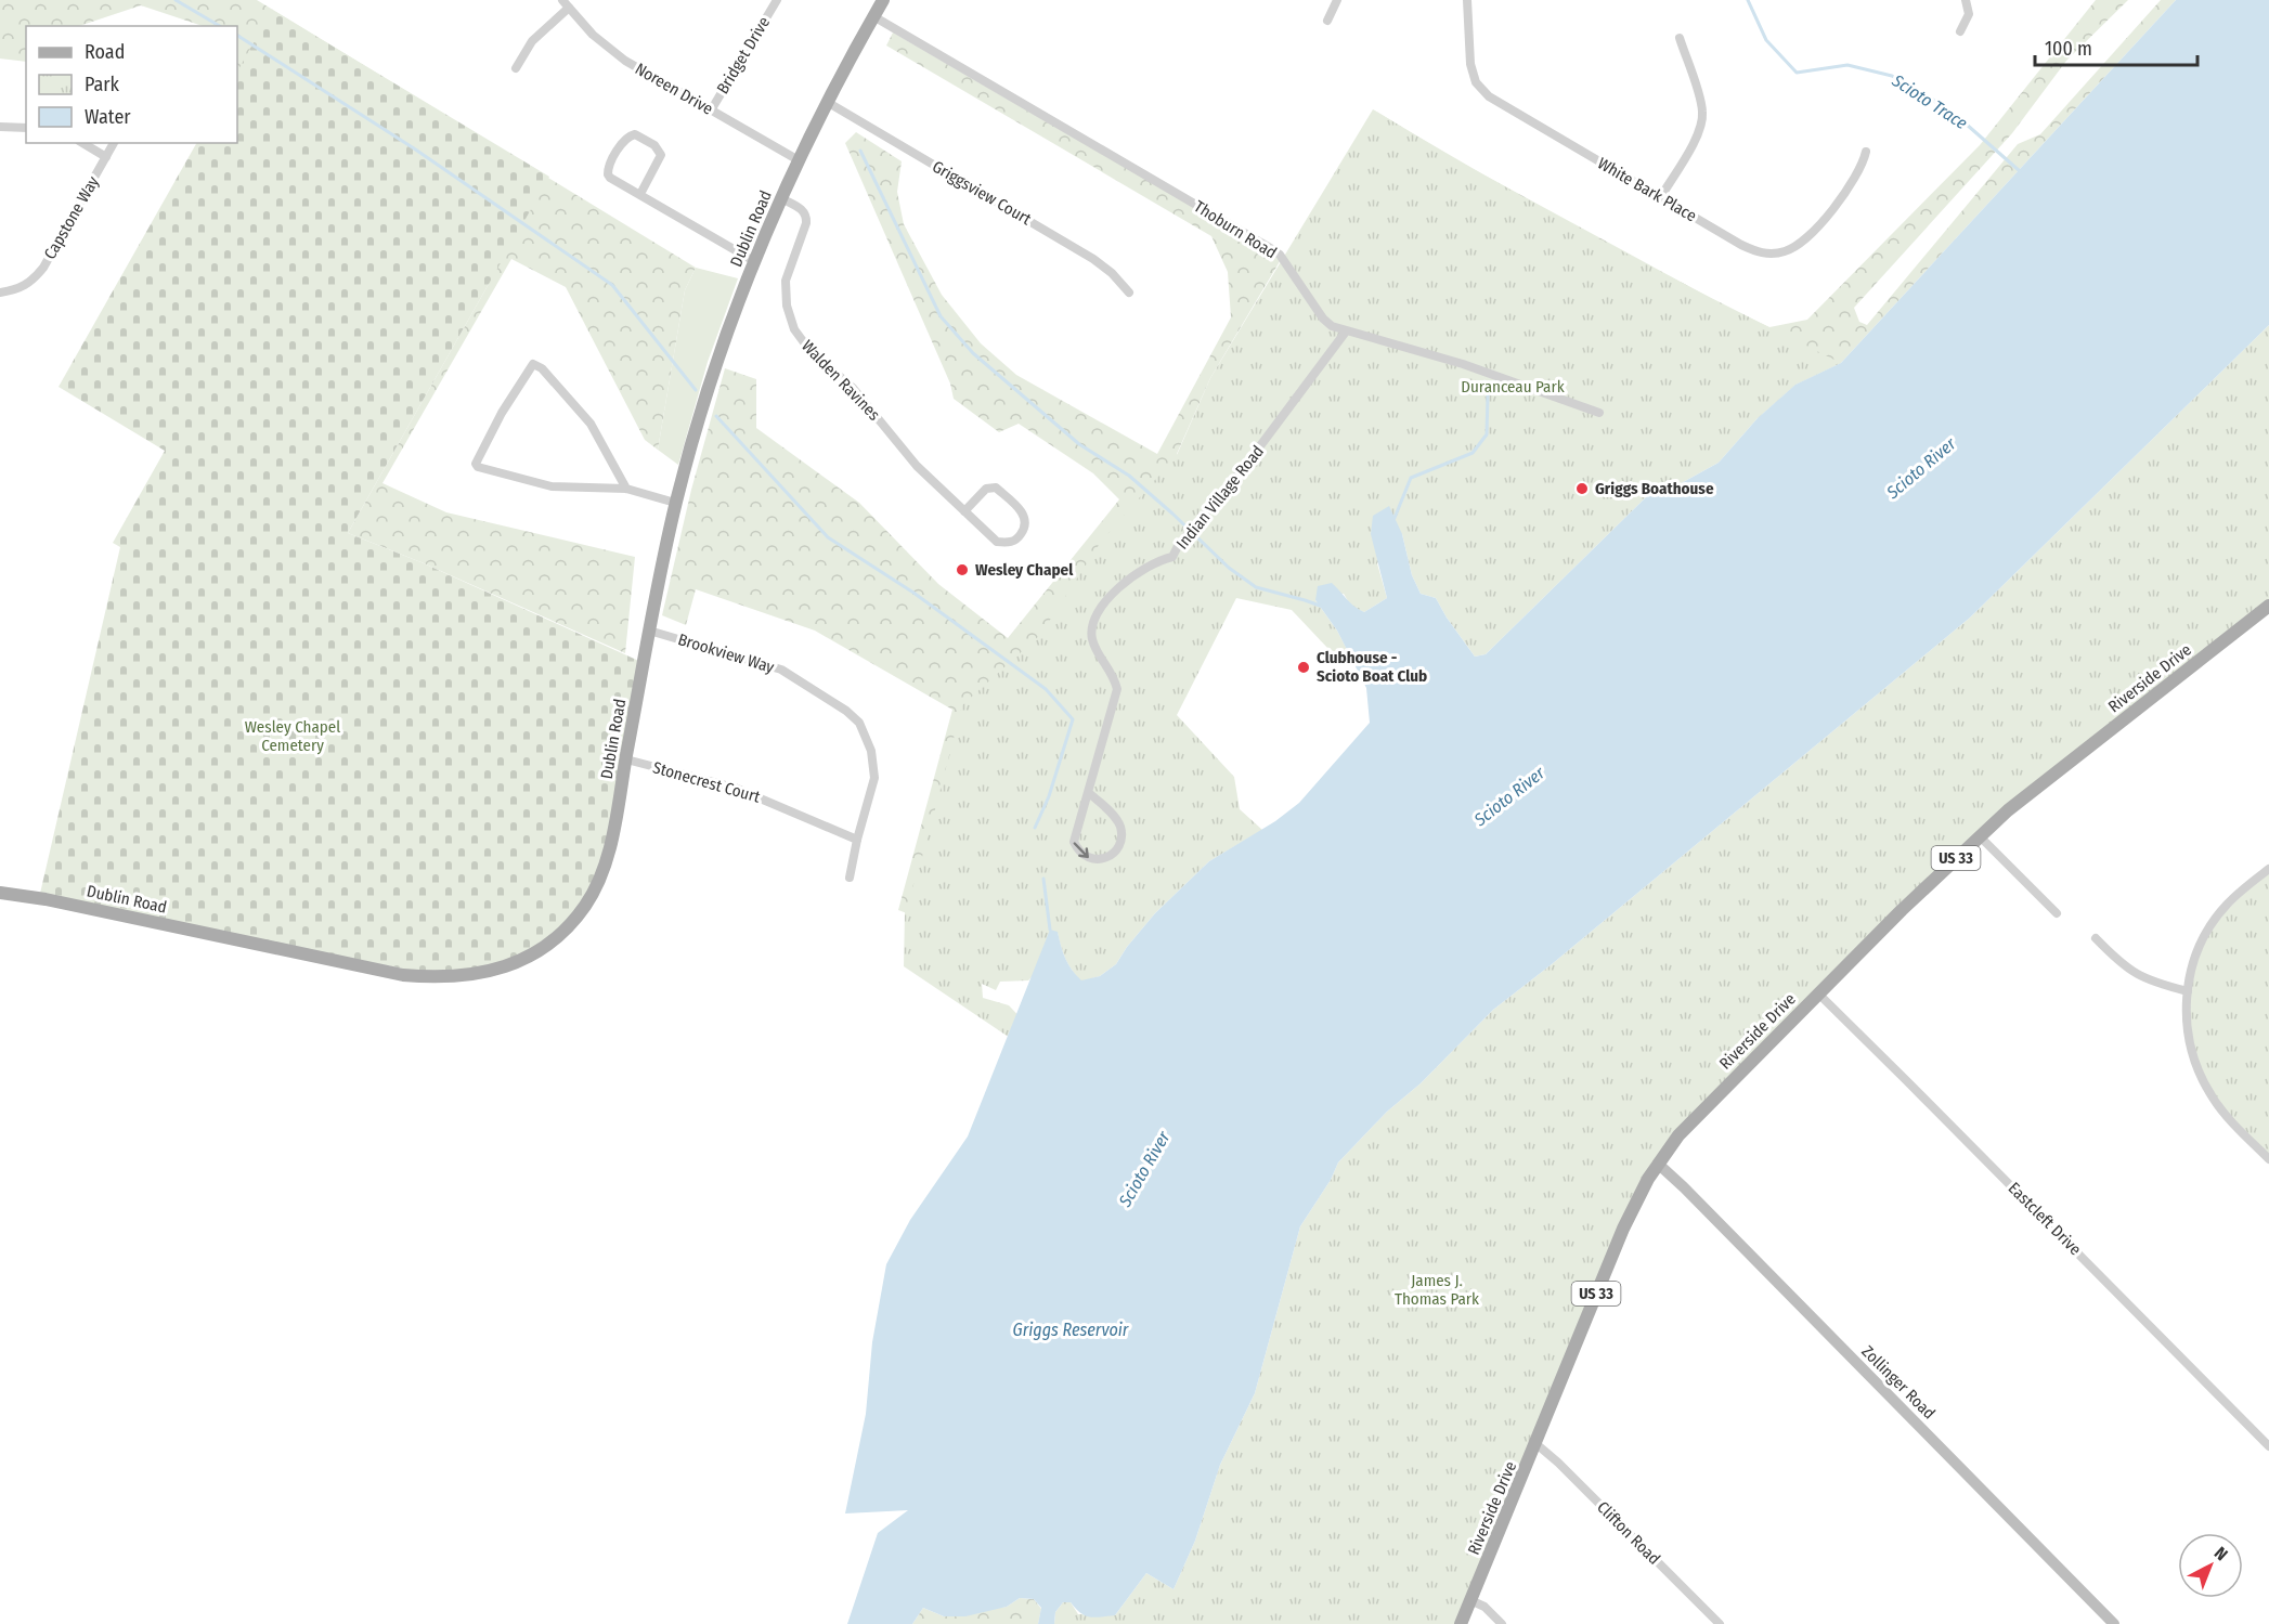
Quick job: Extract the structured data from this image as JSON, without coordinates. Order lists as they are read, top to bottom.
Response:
{
  "streets": {
    "main road": [
      "Dublin Road",
      "Riverside Drive",
      "US 33",
      "Zollinger Road"
    ],
    "street": [
      "Bridget Drive",
      "Noreen Drive",
      "White Bark Place",
      "Griggsview Court",
      "Capstone Way",
      "Thoburn Road",
      "Walden Ravines",
      "Indian Village Road",
      "Brookview Way",
      "Stonecrest Court",
      "Eastcleft Drive",
      "Clifton Road"
    ]
  },
  "crossings": [
    ["Bridget Drive", "Noreen Drive"],
    ["Noreen Drive", "Dublin Road"],
    ["Griggsview Court", "Dublin Road"],
    ["Dublin Road", "Thoburn Road"],
    ["Dublin Road", "Walden Ravines"],
    ["Dublin Road", "Brookview Way"],
    ["Dublin Road", "Stonecrest Court"],
    ["Thoburn Road", "Indian Village Road"],
    ["Brookview Way", "Stonecrest Court"],
    ["Riverside Drive", "Eastcleft Drive"],
    ["Riverside Drive", "Zollinger Road"],
    ["Riverside Drive", "Clifton Road"]
  ],
  "water": ["Scioto Trace", "Scioto River", "Griggs Reservoir"],
  "parks": ["Duranceau Park", "Wesley Chapel Cemetery", "James J. Thomas Park"],
  "places": ["Griggs Boathouse", "Wesley Chapel", "Clubhouse - Scioto Boat Club"],
  "legend": ["Road", "Park", "Water"],
  "scale_bar": "100 m",
  "north": "top right"
}
